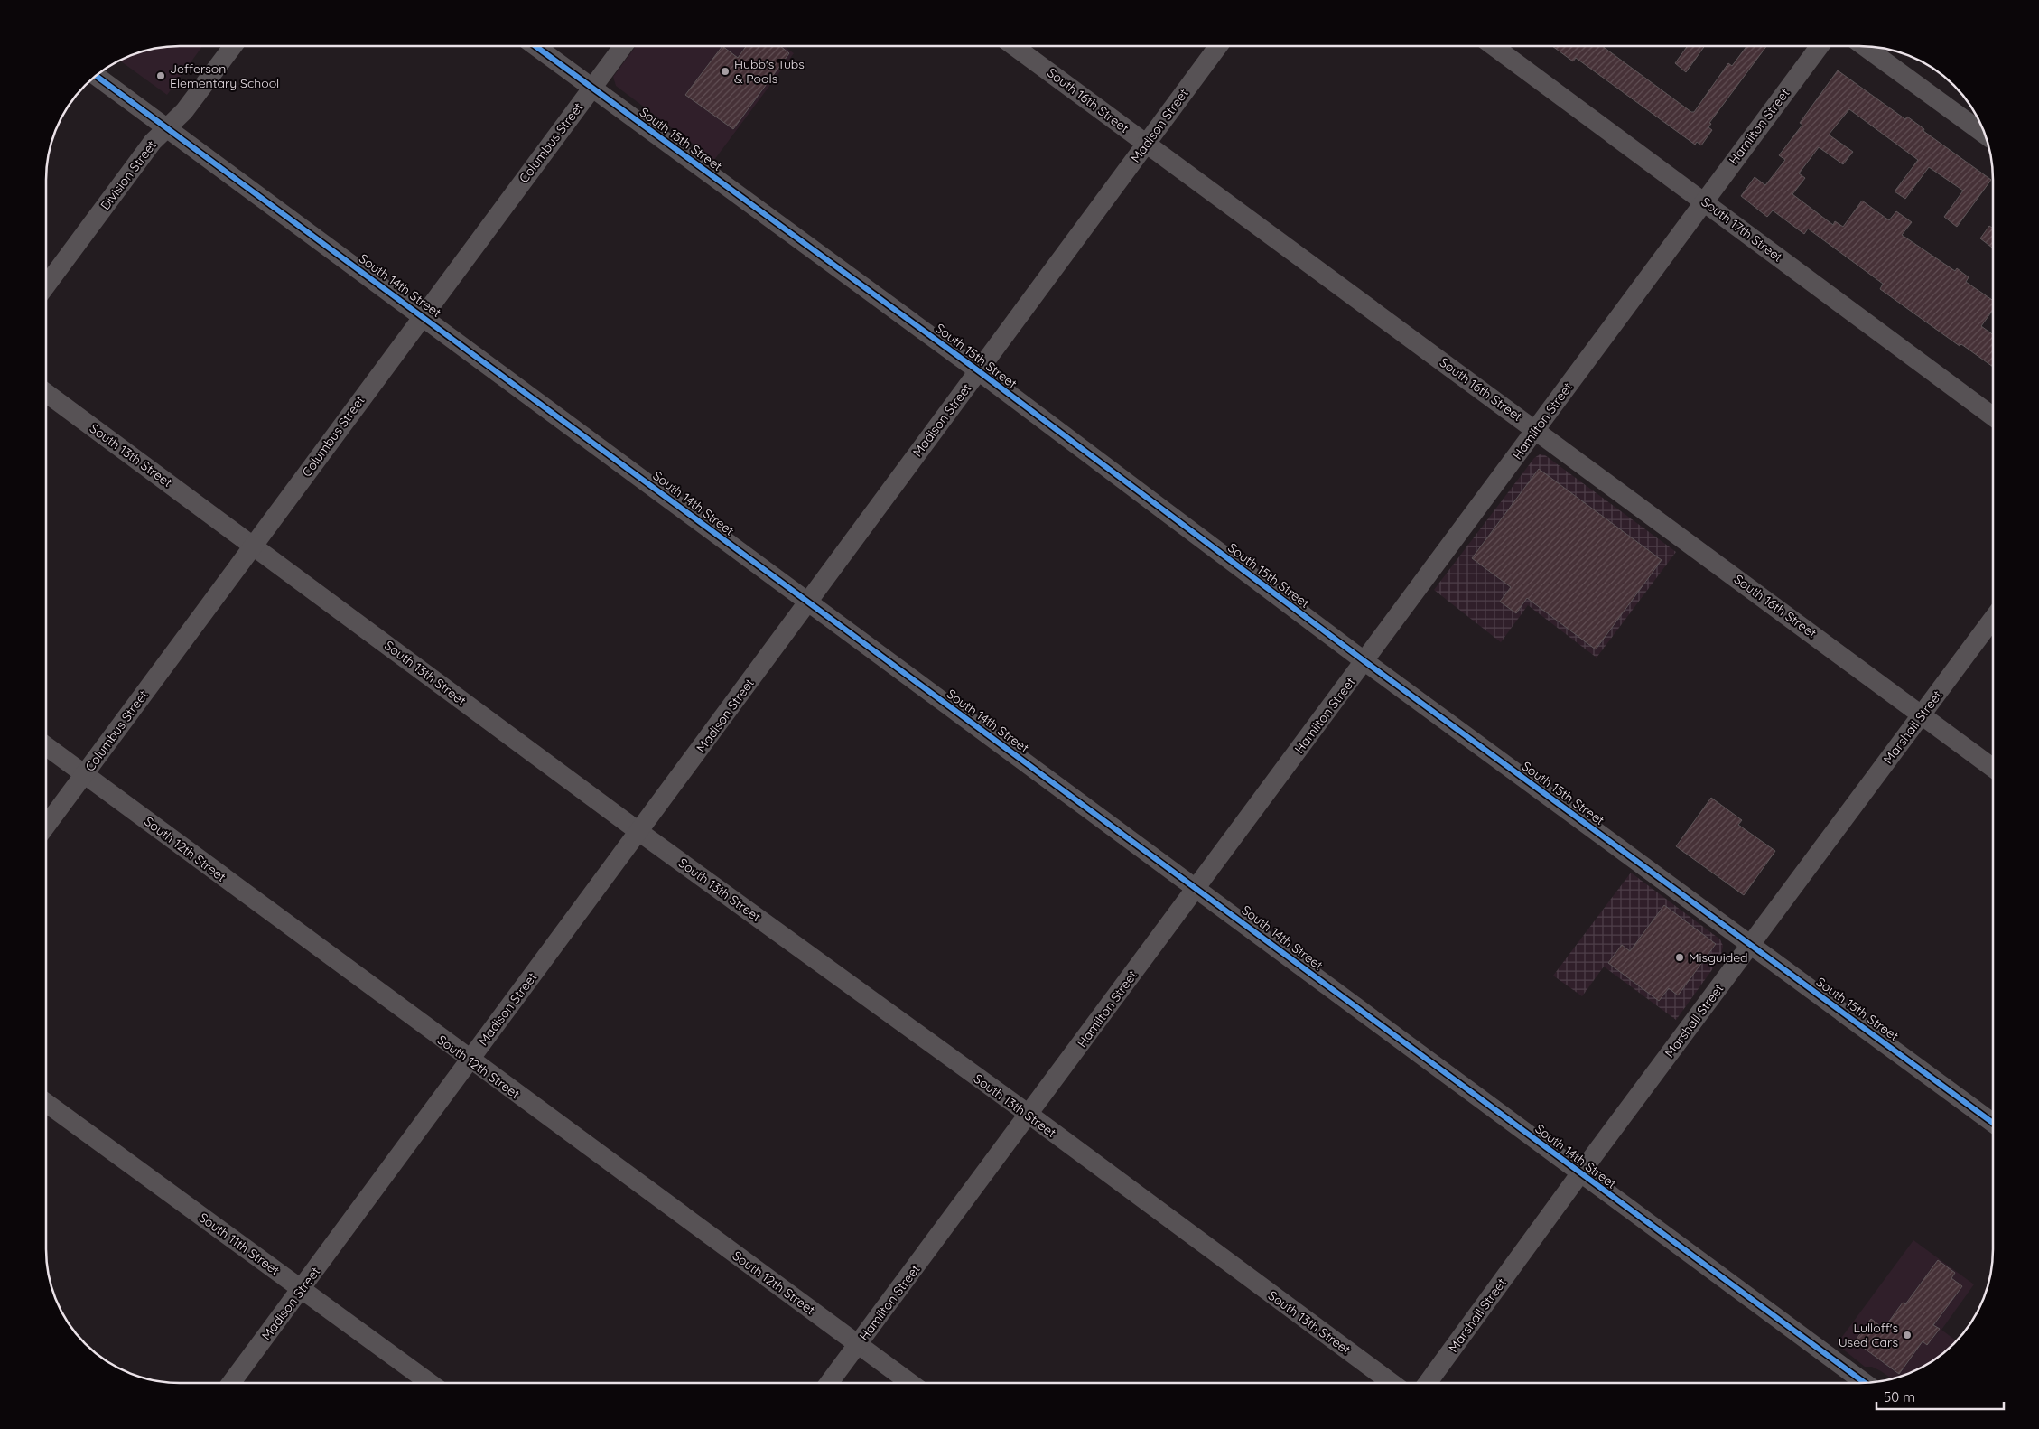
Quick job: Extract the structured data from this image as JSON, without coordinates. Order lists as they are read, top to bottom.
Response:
{
  "streets": {
    "street": [
      "South 16th Street",
      "Madison Street",
      "Hamilton Street",
      "South 15th Street",
      "Columbus Street",
      "Division Street",
      "South 17th Street",
      "South 14th Street",
      "South 13th Street",
      "Marshall Street",
      "South 12th Street",
      "South 11th Street"
    ]
  },
  "crossings": [
    ["South 16th Street", "Madison Street"],
    ["South 16th Street", "Hamilton Street"],
    ["South 16th Street", "Marshall Street"],
    ["Madison Street", "South 15th Street"],
    ["Madison Street", "South 14th Street"],
    ["Madison Street", "South 13th Street"],
    ["Madison Street", "South 12th Street"],
    ["Madison Street", "South 11th Street"],
    ["Hamilton Street", "South 15th Street"],
    ["Hamilton Street", "South 17th Street"],
    ["Hamilton Street", "South 14th Street"],
    ["Hamilton Street", "South 13th Street"],
    ["Hamilton Street", "South 12th Street"],
    ["South 15th Street", "Columbus Street"],
    ["South 15th Street", "Marshall Street"],
    ["Columbus Street", "South 14th Street"],
    ["Columbus Street", "South 13th Street"],
    ["Columbus Street", "South 12th Street"],
    ["Division Street", "South 14th Street"],
    ["South 14th Street", "Marshall Street"]
  ],
  "places": [
    "Hubb's Tubs & Pools",
    "Jefferson Elementary School",
    "Misguided",
    "Lulloff's Used Cars"
  ],
  "scale_bar": "50 m"
}
